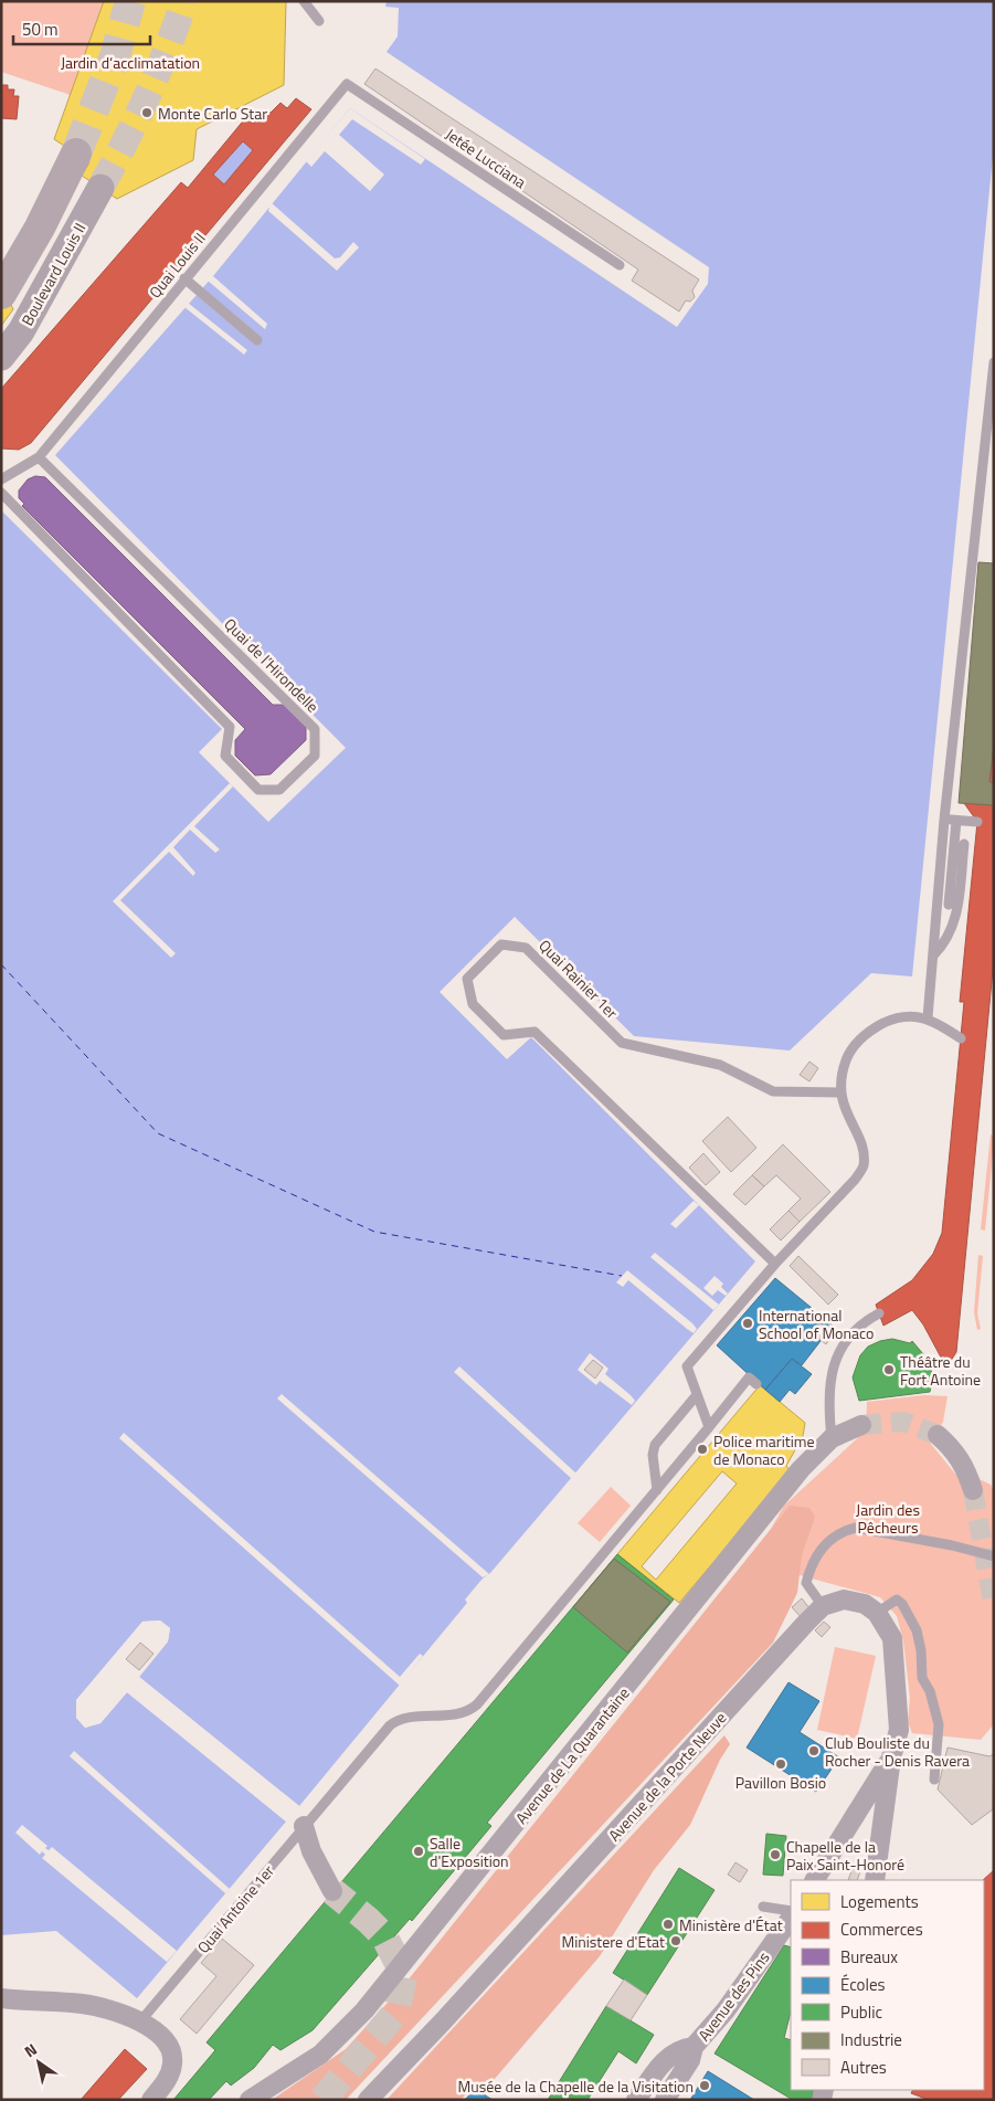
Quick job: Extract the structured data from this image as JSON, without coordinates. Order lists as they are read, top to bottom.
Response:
{
  "streets": {
    "main road": ["Boulevard Louis II"],
    "street": ["Avenue de La Quarantaine", "Avenue de la Porte Neuve", "Avenue des Pins"],
    "lane": [
      "Jetée Lucciana",
      "Quai Louis II",
      "Quai de l’Hirondelle",
      "Quai Rainier 1er",
      "Quai Antoine 1er"
    ]
  },
  "crossings": [
    ["Jetée Lucciana", "Quai Louis II"],
    ["Quai Louis II", "Quai de l’Hirondelle"]
  ],
  "parks": ["Jardin d‘acclimatation", "Jardin des Pêcheurs"],
  "places": [
    "Monte Carlo Star",
    "International School of Monaco",
    "Théâtre du Fort Antoine",
    "Police maritime de Monaco",
    "Club Bouliste du Rocher - Denis Ravera",
    "Pavillon Bosio",
    "Salle d'Exposition",
    "Chapelle de la Paix Saint-Honoré",
    "Ministère d'État",
    "Ministere d'Etat",
    "Musée de la Chapelle de la Visitation"
  ],
  "legend": [
    "Logements",
    "Commerces",
    "Bureaux",
    "Écoles",
    "Public",
    "Industrie",
    "Autres"
  ],
  "scale_bar": "50 m",
  "north": "top left"
}
